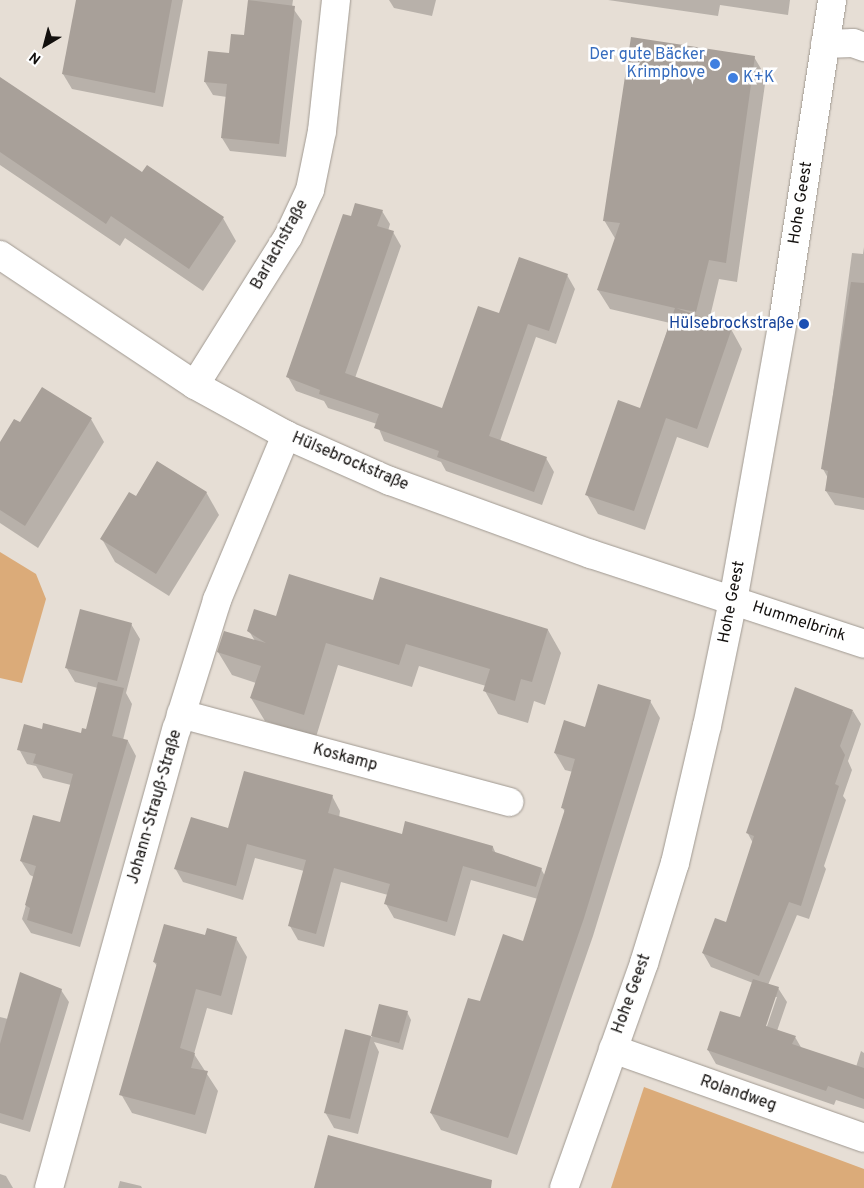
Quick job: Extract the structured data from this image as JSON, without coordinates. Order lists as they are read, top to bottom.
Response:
{
  "streets": {
    "street": [
      "Hohe Geest",
      "Barlachstraße",
      "Hülsebrockstraße",
      "Hummelbrink",
      "Koskamp",
      "Johann-Strauß-Straße",
      "Rolandweg"
    ]
  },
  "crossings": [
    ["Hohe Geest", "Hülsebrockstraße"],
    ["Hohe Geest", "Hummelbrink"],
    ["Hohe Geest", "Rolandweg"],
    ["Barlachstraße", "Hülsebrockstraße"],
    ["Hülsebrockstraße", "Hummelbrink"],
    ["Hülsebrockstraße", "Johann-Strauß-Straße"],
    ["Koskamp", "Johann-Strauß-Straße"]
  ],
  "places": ["Der gute Bäcker Krimphove", "K+K", "Hülsebrockstraße"],
  "north": "bottom left"
}
